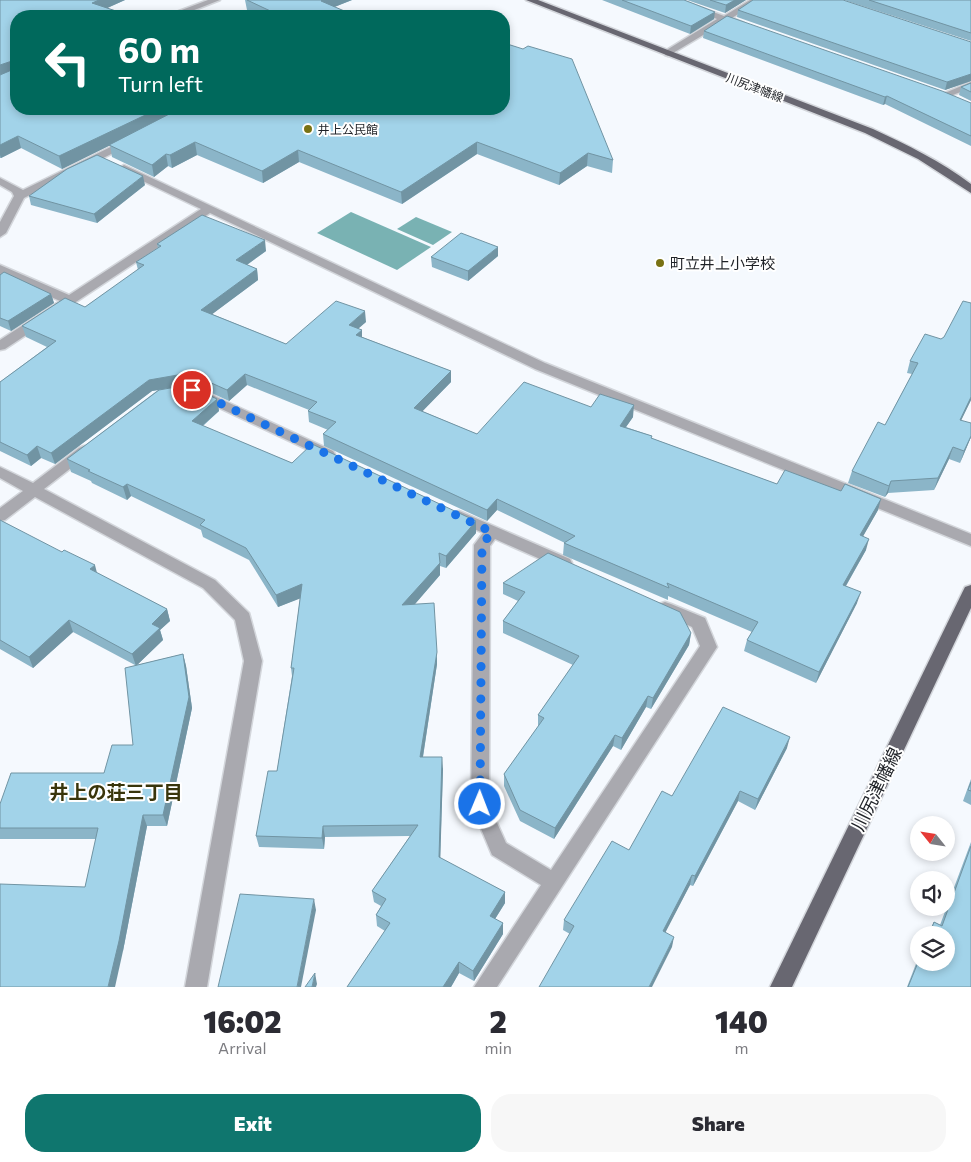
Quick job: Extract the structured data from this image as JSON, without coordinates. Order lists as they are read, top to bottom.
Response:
{
  "streets": {
    "main road": ["川尻津幡線"]
  },
  "districts": ["井上の荘三丁目"],
  "places": ["井上公民館", "町立井上小学校"],
  "north": "top left",
  "page": {
    "turn": ["60 m", "Turn left"],
    "eta": [
      "16:02",
      "Arrival",
      "2",
      "min",
      "140",
      "m"
    ],
    "buttons": ["Exit", "Share"]
  }
}
